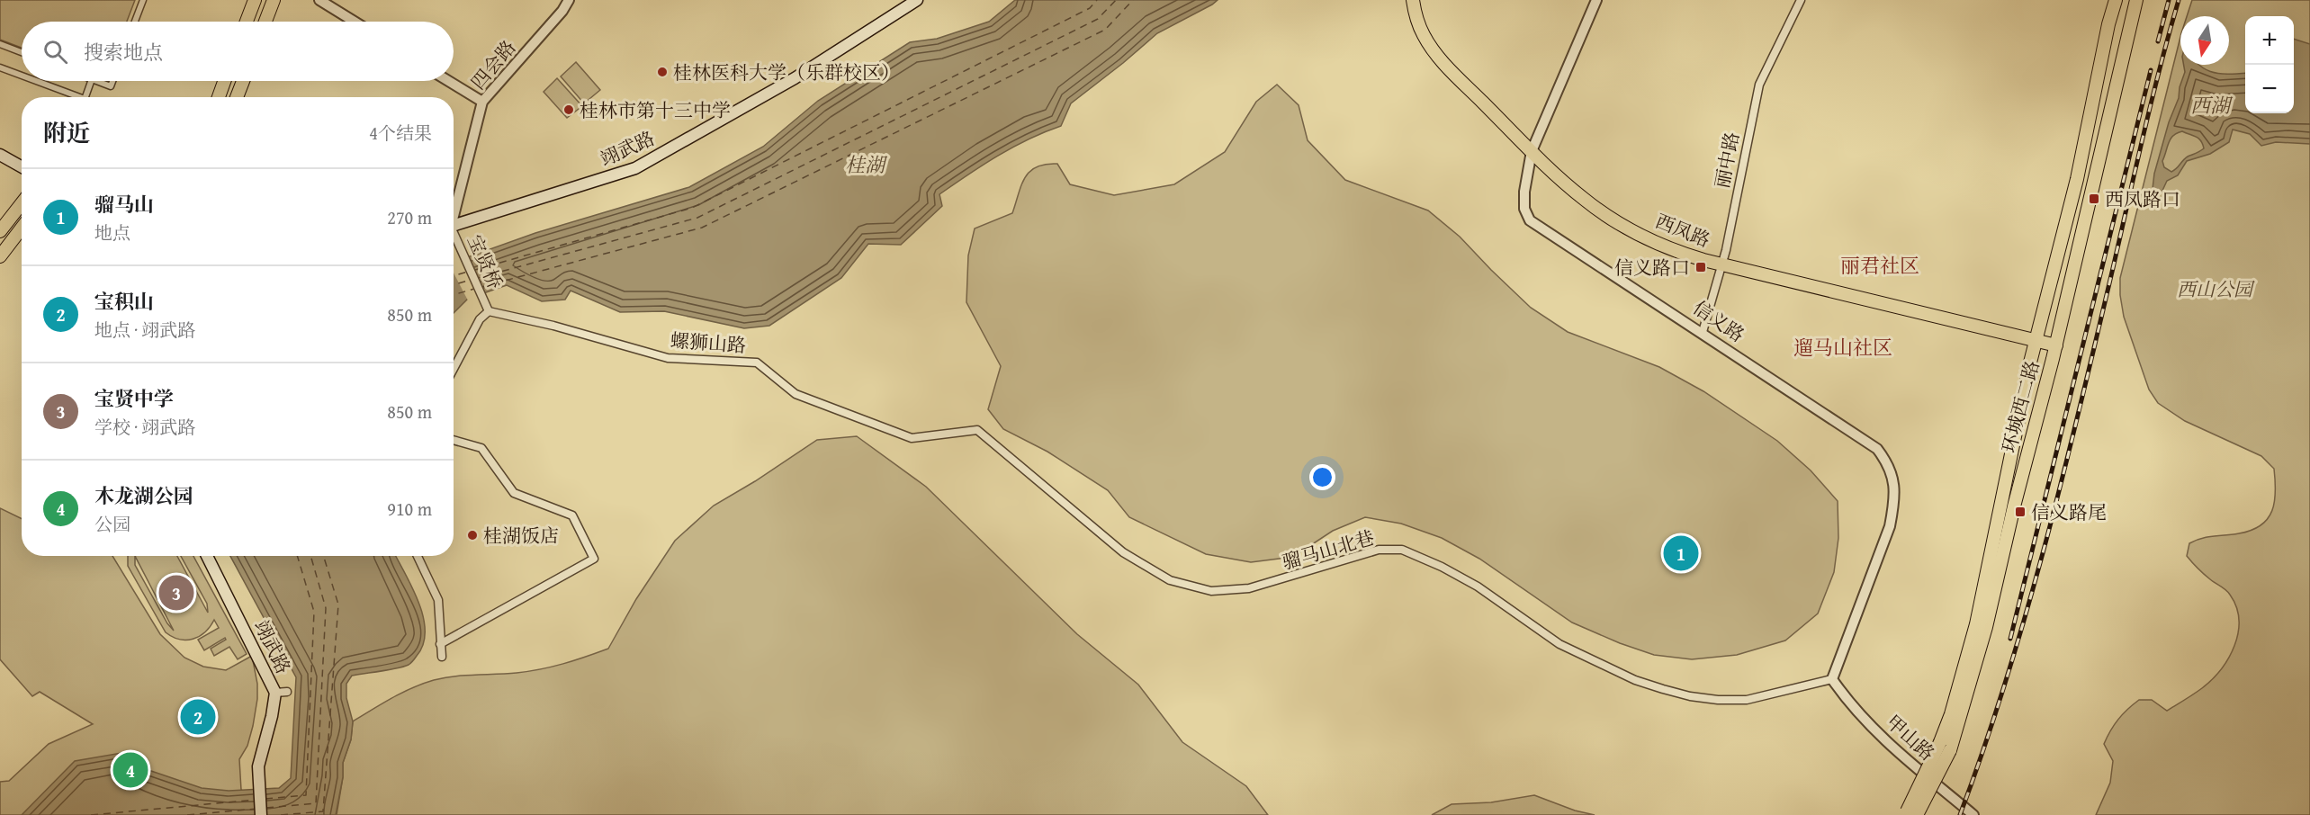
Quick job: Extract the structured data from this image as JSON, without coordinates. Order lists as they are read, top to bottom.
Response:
{
  "streets": {
    "main road": ["翊武路", "西凤路", "环城西二路"],
    "street": [
      "四会路",
      "丽中路",
      "宝贤桥",
      "信义路",
      "螺狮山路",
      "骝马山北巷",
      "甲山路"
    ]
  },
  "crossings": [
    ["丽中路", "西凤路"],
    ["丽中路", "信义路"],
    ["西凤路", "信义路"],
    ["西凤路", "环城西二路"],
    ["宝贤桥", "螺狮山路"],
    ["信义路", "骝马山北巷"],
    ["信义路", "甲山路"],
    ["螺狮山路", "骝马山北巷"],
    ["骝马山北巷", "甲山路"]
  ],
  "districts": ["丽君社区", "遛马山社区"],
  "water": ["西湖", "桂湖"],
  "parks": ["西山公园"],
  "places": {
    "other": ["桂林医科大学（乐群校区）", "桂林市第十三中学", "桂湖饭店"],
    "transit": ["西凤路口", "信义路口", "信义路尾"]
  },
  "north": "bottom",
  "page": {
    "map_buttons": ["+", "−"],
    "search": "搜索地点",
    "heading": ["附近", "4个结果"],
    "list": [
      {
        "mark": "1",
        "name": "骝马山",
        "note": "地点",
        "value": "270 m"
      },
      {
        "mark": "2",
        "name": "宝积山",
        "note": "地点 · 翊武路",
        "value": "850 m"
      },
      {
        "mark": "3",
        "name": "宝贤中学",
        "note": "学校 · 翊武路",
        "value": "850 m"
      },
      {
        "mark": "4",
        "name": "木龙湖公园",
        "note": "公园",
        "value": "910 m"
      }
    ],
    "pins": [
      "1",
      "3",
      "2",
      "4"
    ]
  }
}
